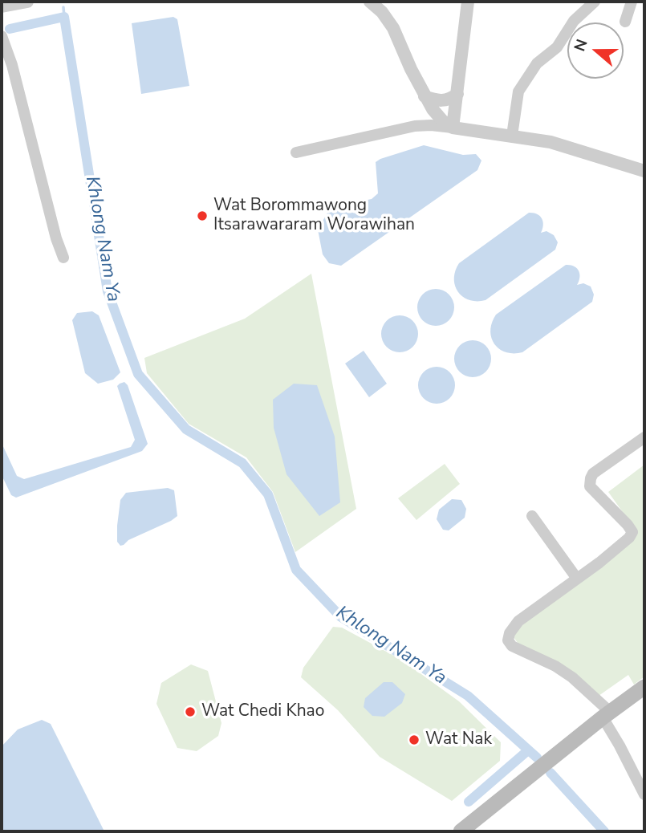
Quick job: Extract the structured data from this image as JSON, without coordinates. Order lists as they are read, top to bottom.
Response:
{
  "water": ["Khlong Nam Ya"],
  "places": ["Wat Borommawong Itsarawararam Worawihan", "Wat Chedi Khao", "Wat Nak"],
  "north": "left"
}
